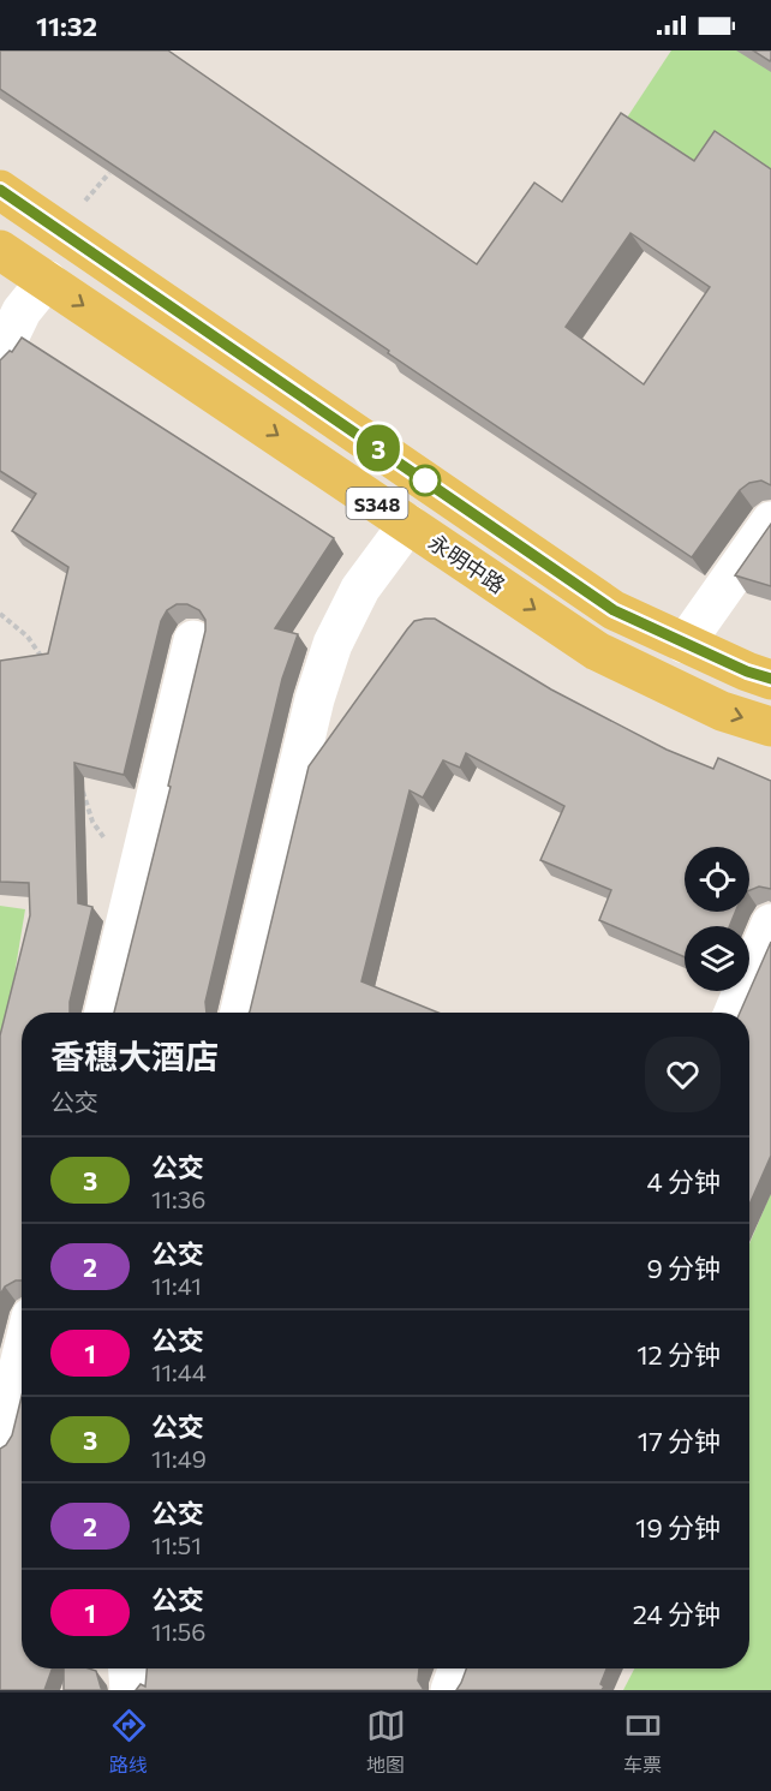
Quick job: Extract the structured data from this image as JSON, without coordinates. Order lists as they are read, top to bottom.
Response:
{
  "streets": {
    "main road": ["S348", "永明中路"]
  },
  "lines": ["bus line 3"],
  "page": {
    "status": "11:32",
    "on_map": "3",
    "heading": ["香穗大酒店", "公交"],
    "list": [
      {
        "mark": "3",
        "name": "公交",
        "note": "11:36",
        "value": "4 分钟"
      },
      {
        "mark": "2",
        "name": "公交",
        "note": "11:41",
        "value": "9 分钟"
      },
      {
        "mark": "1",
        "name": "公交",
        "note": "11:44",
        "value": "12 分钟"
      },
      {
        "mark": "3",
        "name": "公交",
        "note": "11:49",
        "value": "17 分钟"
      },
      {
        "mark": "2",
        "name": "公交",
        "note": "11:51",
        "value": "19 分钟"
      },
      {
        "mark": "1",
        "name": "公交",
        "note": "11:56",
        "value": "24 分钟"
      }
    ],
    "tabs": ["路线", "地图", "车票"]
  }
}
